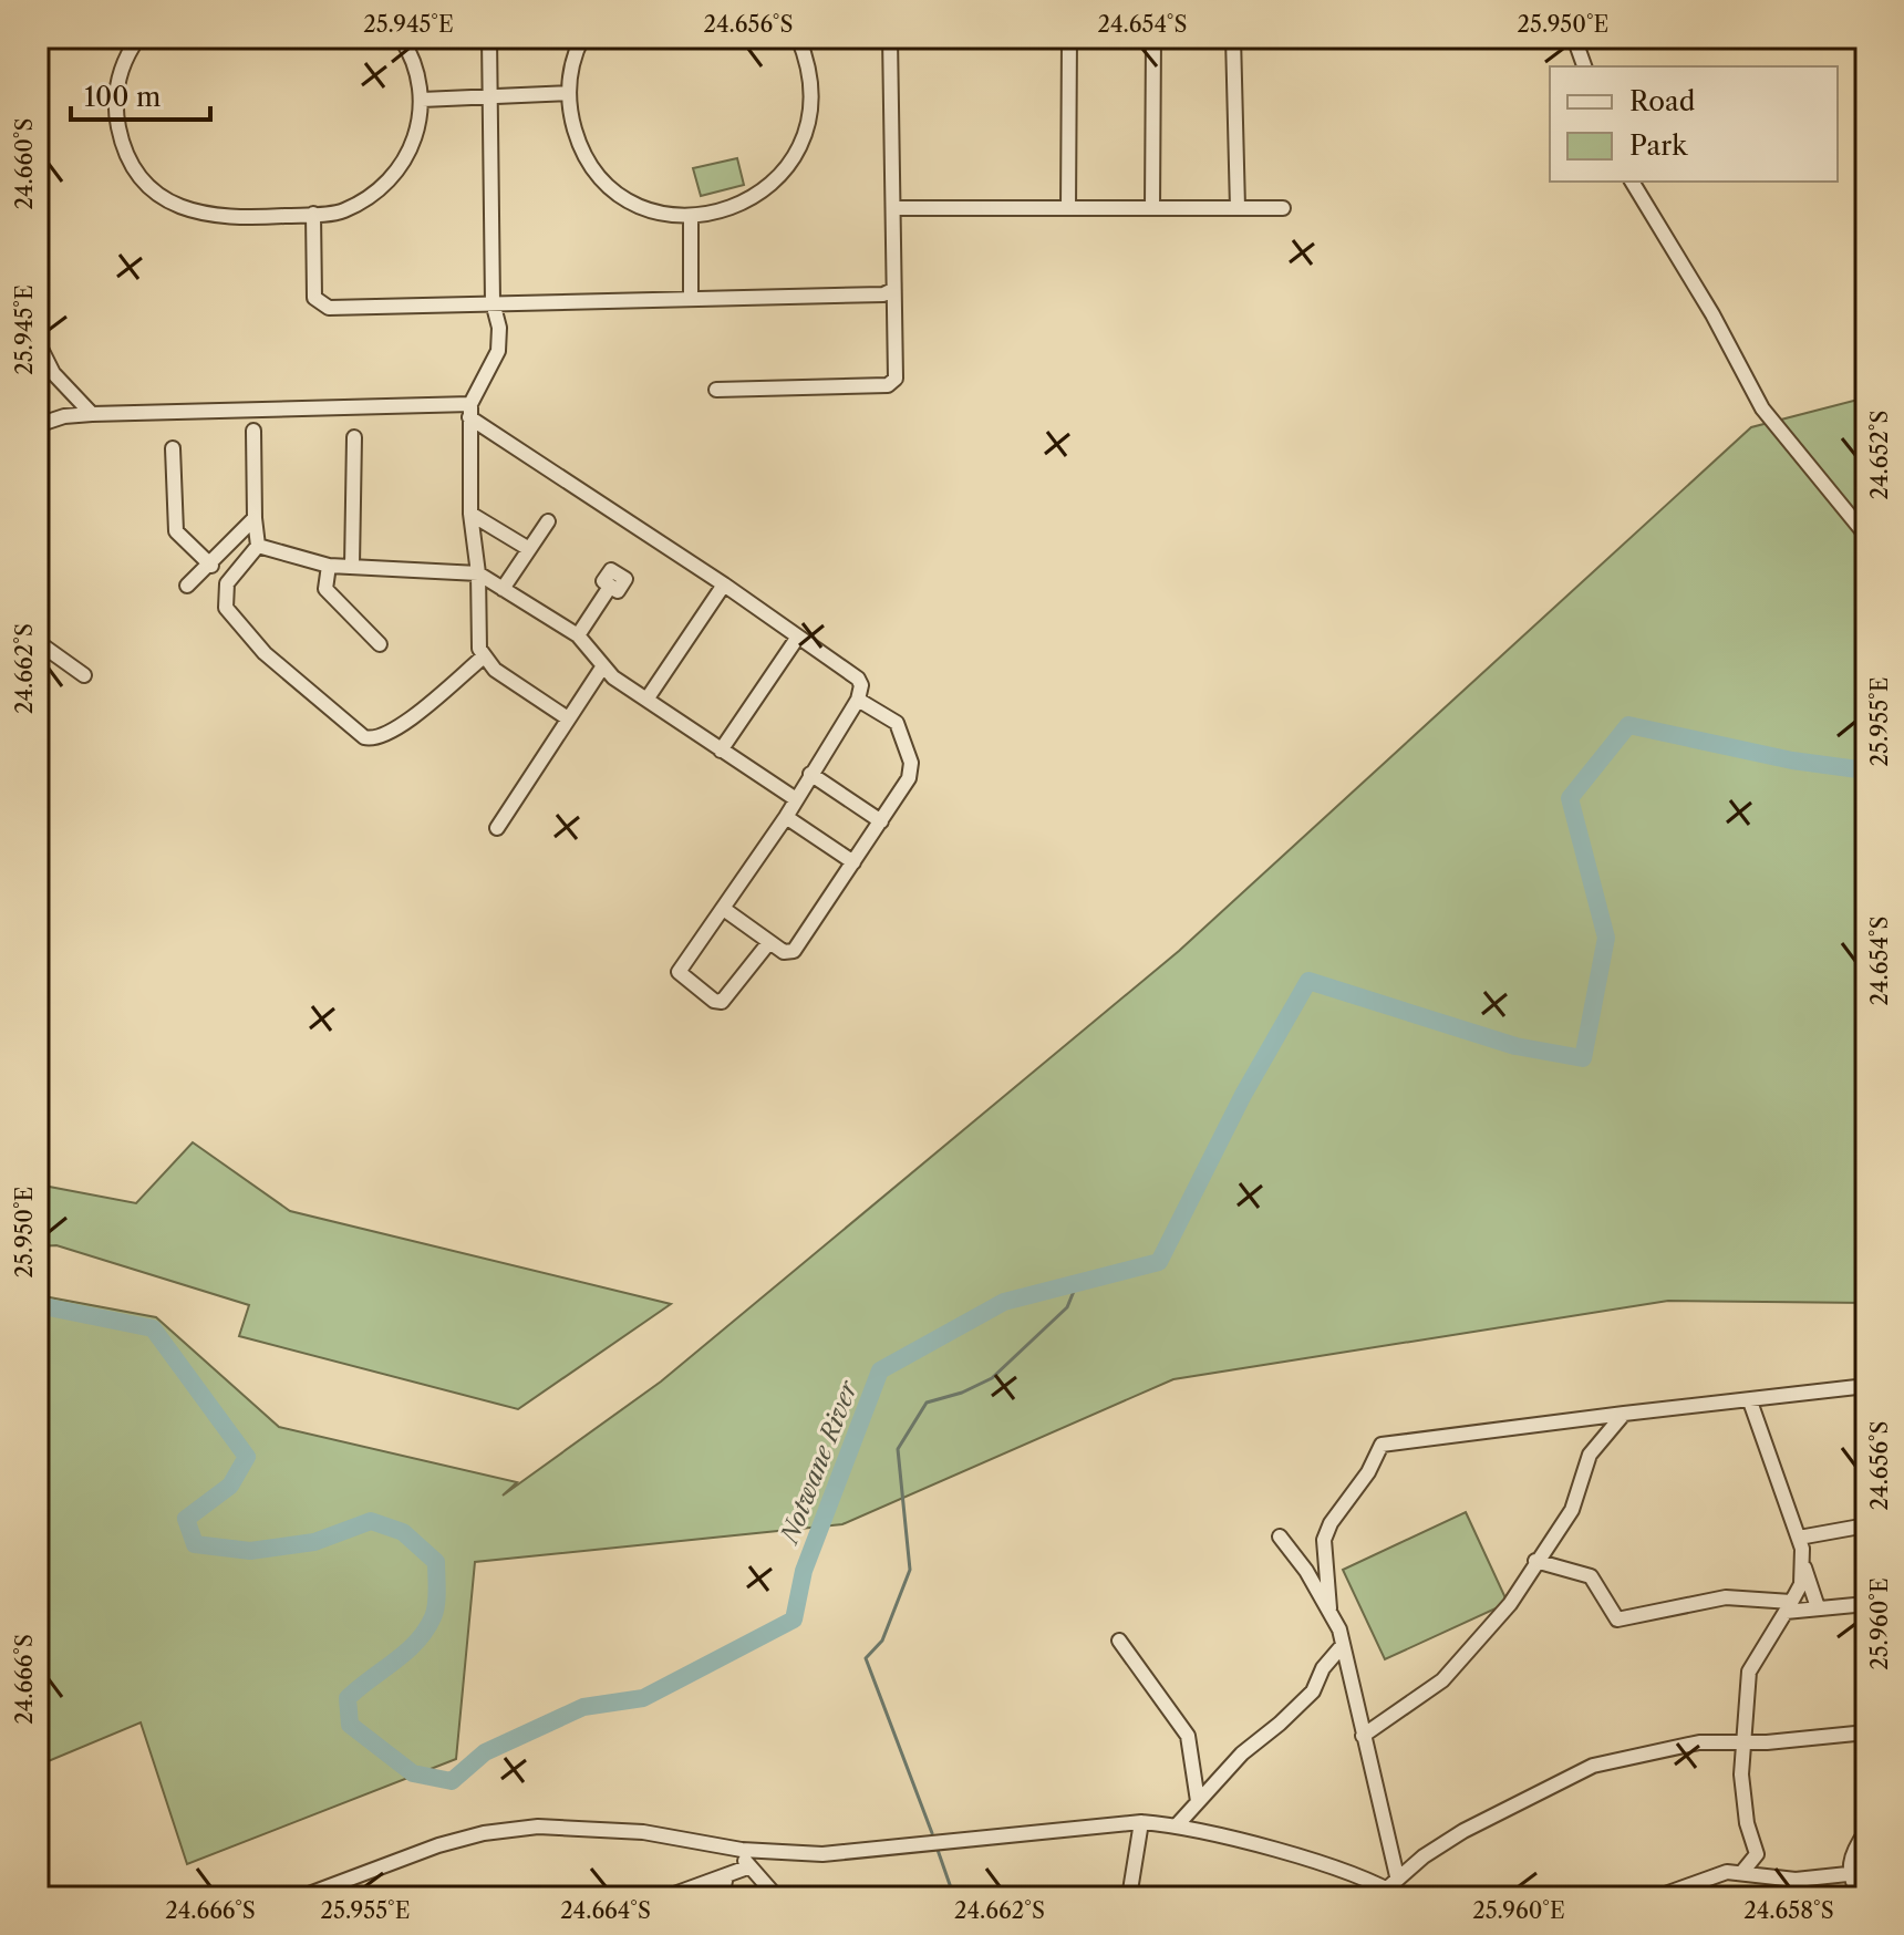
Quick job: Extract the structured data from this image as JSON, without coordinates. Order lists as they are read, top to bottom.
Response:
{
  "water": ["Notwane River"],
  "legend": ["Road", "Park"],
  "scale_bar": "100 m",
  "coordinates": [
    "25.945°E",
    "24.656°S",
    "24.654°S",
    "25.950°E",
    "24.660°S",
    "24.652°S",
    "24.662°S",
    "25.955°E",
    "25.960°E",
    "24.666°S",
    "24.664°S",
    "24.658°S"
  ]
}
